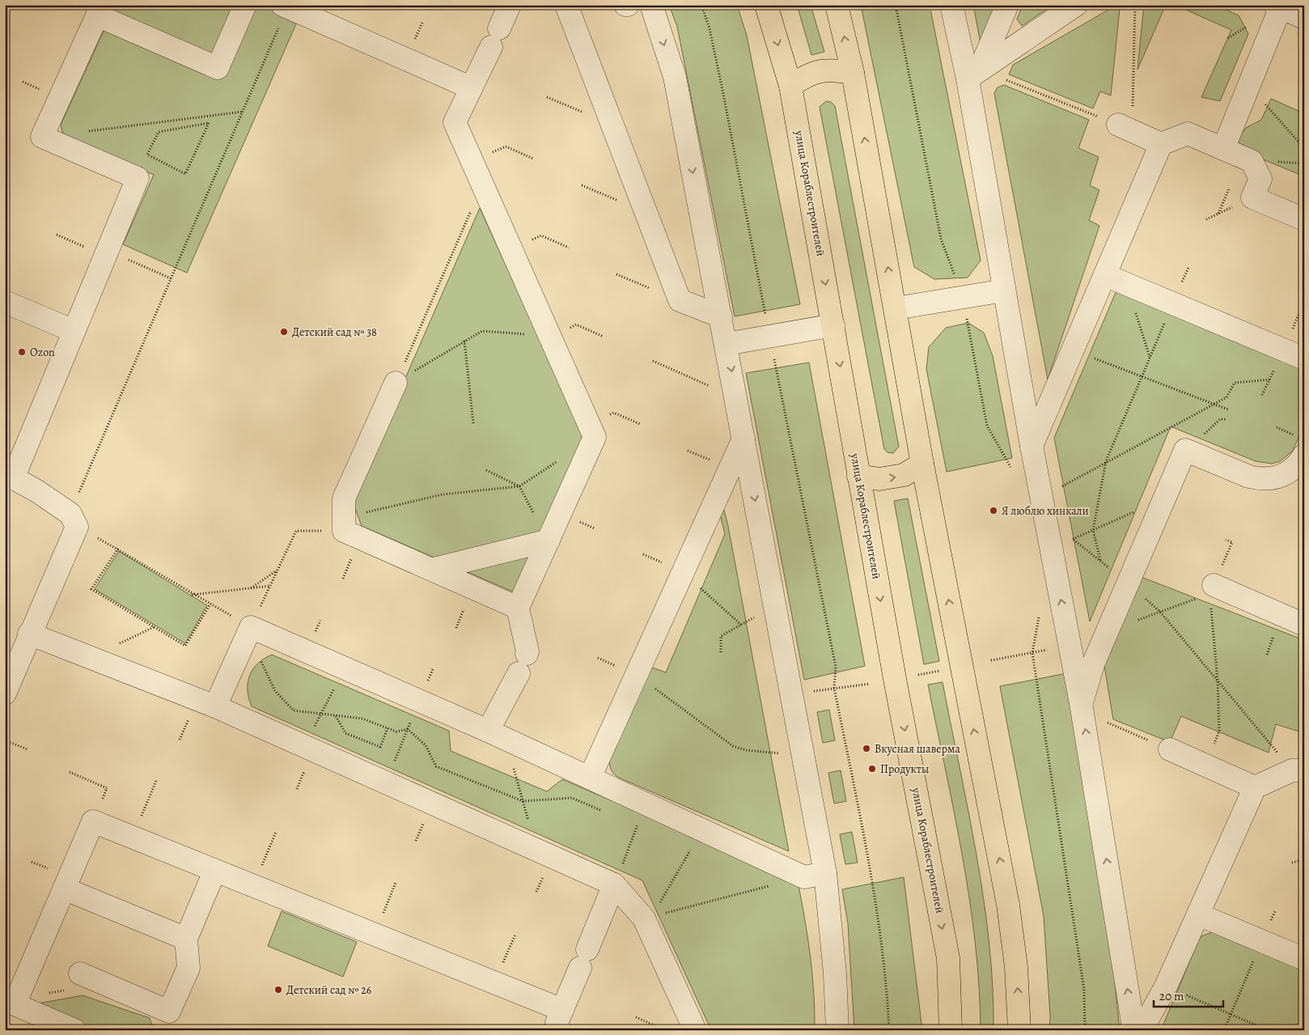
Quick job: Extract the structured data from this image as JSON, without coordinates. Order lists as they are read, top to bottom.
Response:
{
  "streets": {
    "main road": ["улица Кораблестроителей"]
  },
  "places": [
    "Детский сад № 38",
    "Ozon",
    "Я люблю хинкали",
    "Вкусная шаверма",
    "Продукты",
    "Детский сад № 26"
  ],
  "scale_bar": "20 m"
}
